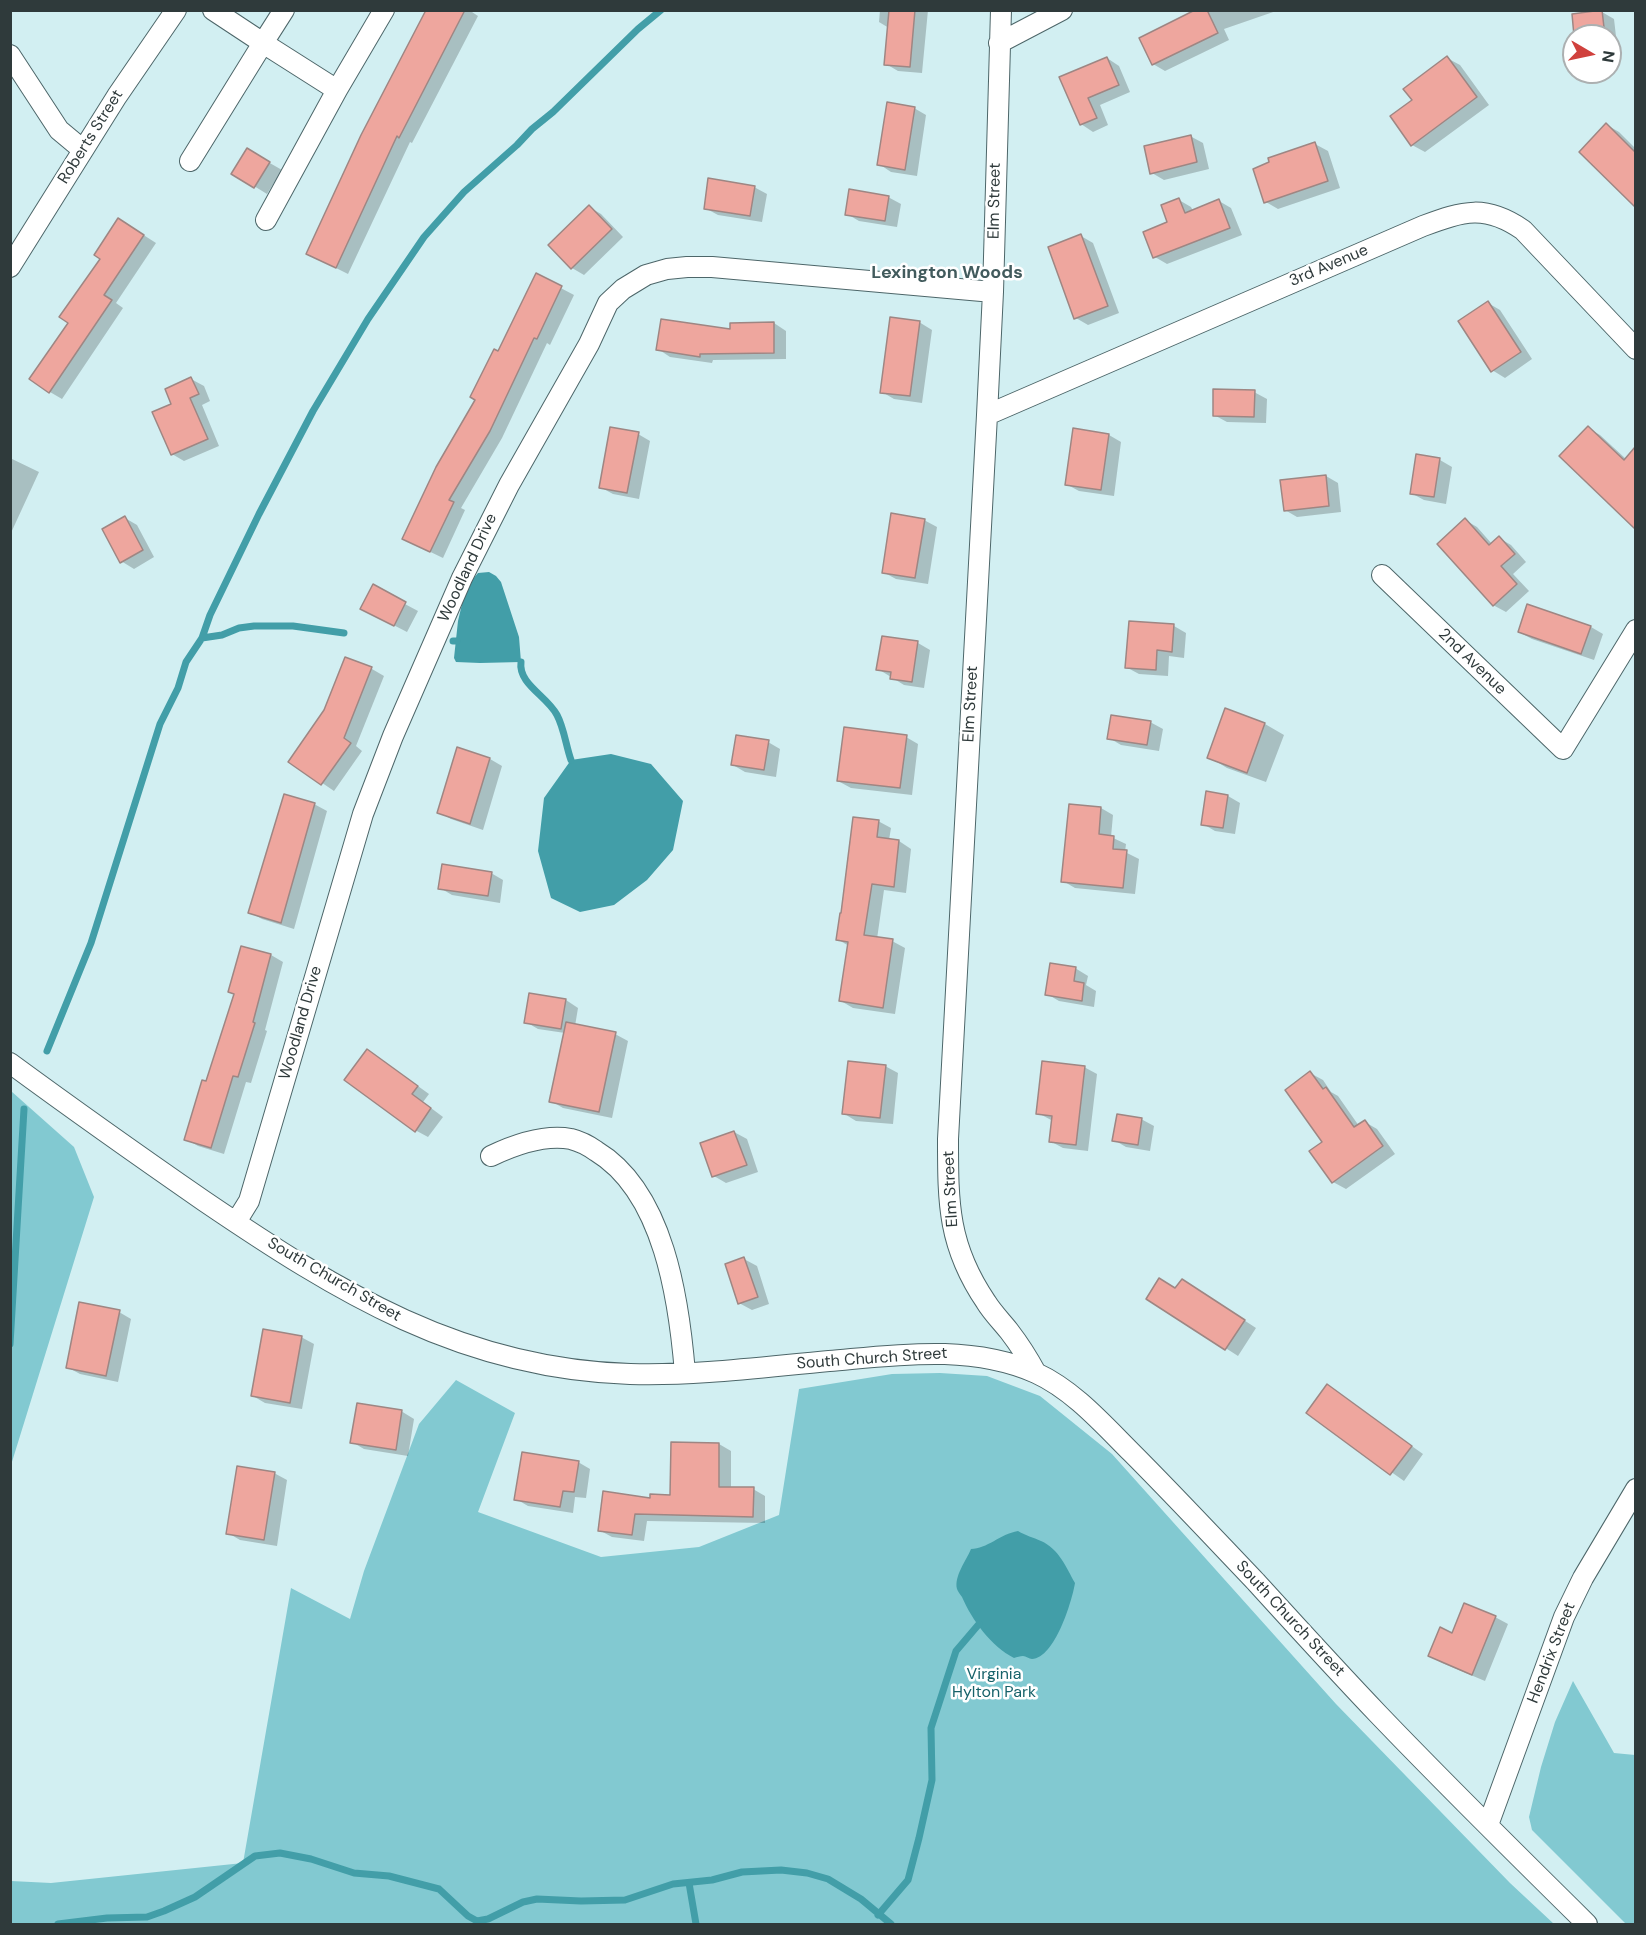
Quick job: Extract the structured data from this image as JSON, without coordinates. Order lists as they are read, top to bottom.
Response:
{
  "streets": {
    "street": [
      "Roberts Street",
      "Elm Street",
      "3rd Avenue",
      "Woodland Drive",
      "2nd Avenue",
      "South Church Street",
      "Hendrix Street"
    ]
  },
  "crossings": [
    ["Elm Street", "3rd Avenue"],
    ["Elm Street", "Woodland Drive"],
    ["Elm Street", "South Church Street"],
    ["Woodland Drive", "South Church Street"],
    ["South Church Street", "Hendrix Street"]
  ],
  "districts": ["Lexington Woods"],
  "parks": ["Virginia Hylton Park"],
  "north": "right"
}
